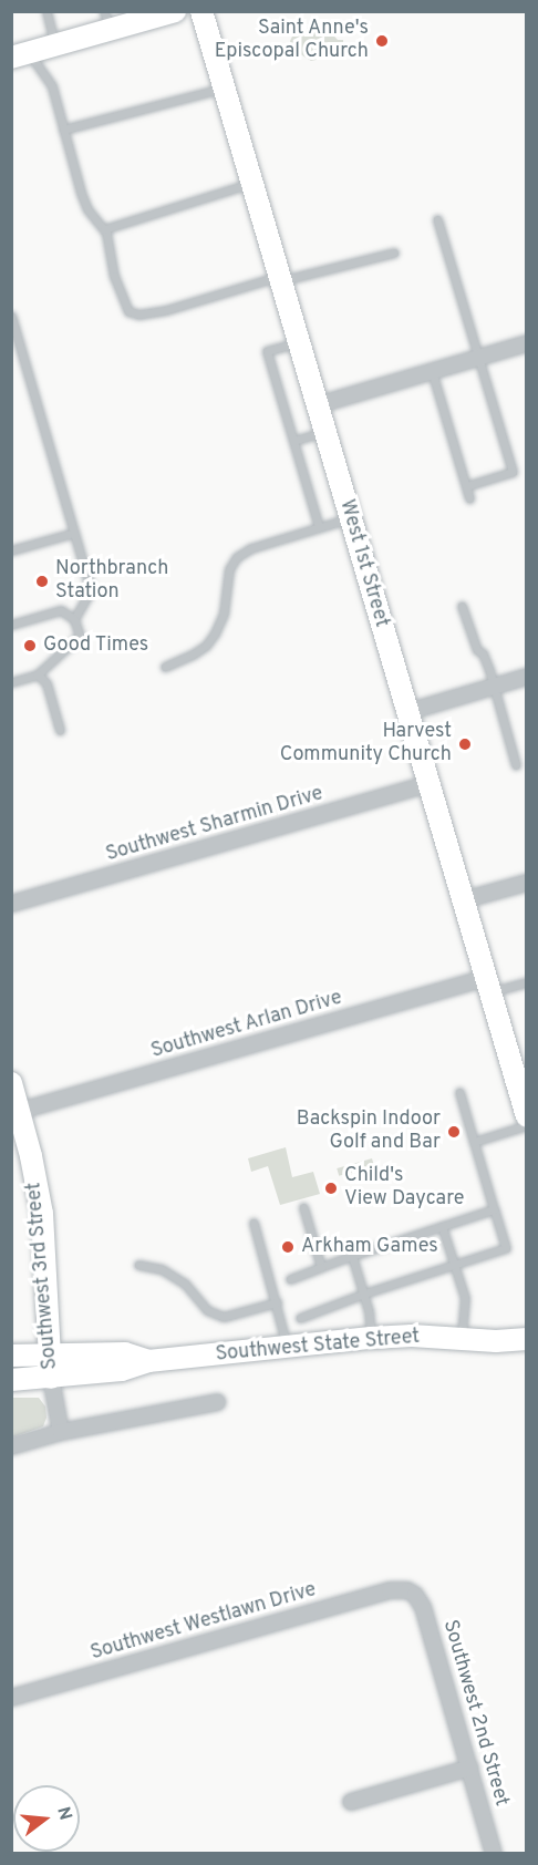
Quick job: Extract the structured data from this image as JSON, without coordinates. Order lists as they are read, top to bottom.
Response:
{
  "streets": {
    "main road": ["West 1st Street", "Southwest 3rd Street", "Southwest State Street"],
    "street": [
      "Southwest Sharmin Drive",
      "Southwest Arlan Drive",
      "Southwest Westlawn Drive",
      "Southwest 2nd Street"
    ]
  },
  "crossings": [
    ["West 1st Street", "Southwest Sharmin Drive"],
    ["West 1st Street", "Southwest Arlan Drive"],
    ["Southwest Arlan Drive", "Southwest 3rd Street"],
    ["Southwest 3rd Street", "Southwest State Street"],
    ["Southwest Westlawn Drive", "Southwest 2nd Street"]
  ],
  "places": [
    "Saint Anne's Episcopal Church",
    "Northbranch Station",
    "Good Times",
    "Harvest Community Church",
    "Backspin Indoor Golf and Bar",
    "Child's View Daycare",
    "Arkham Games"
  ],
  "north": "right"
}
